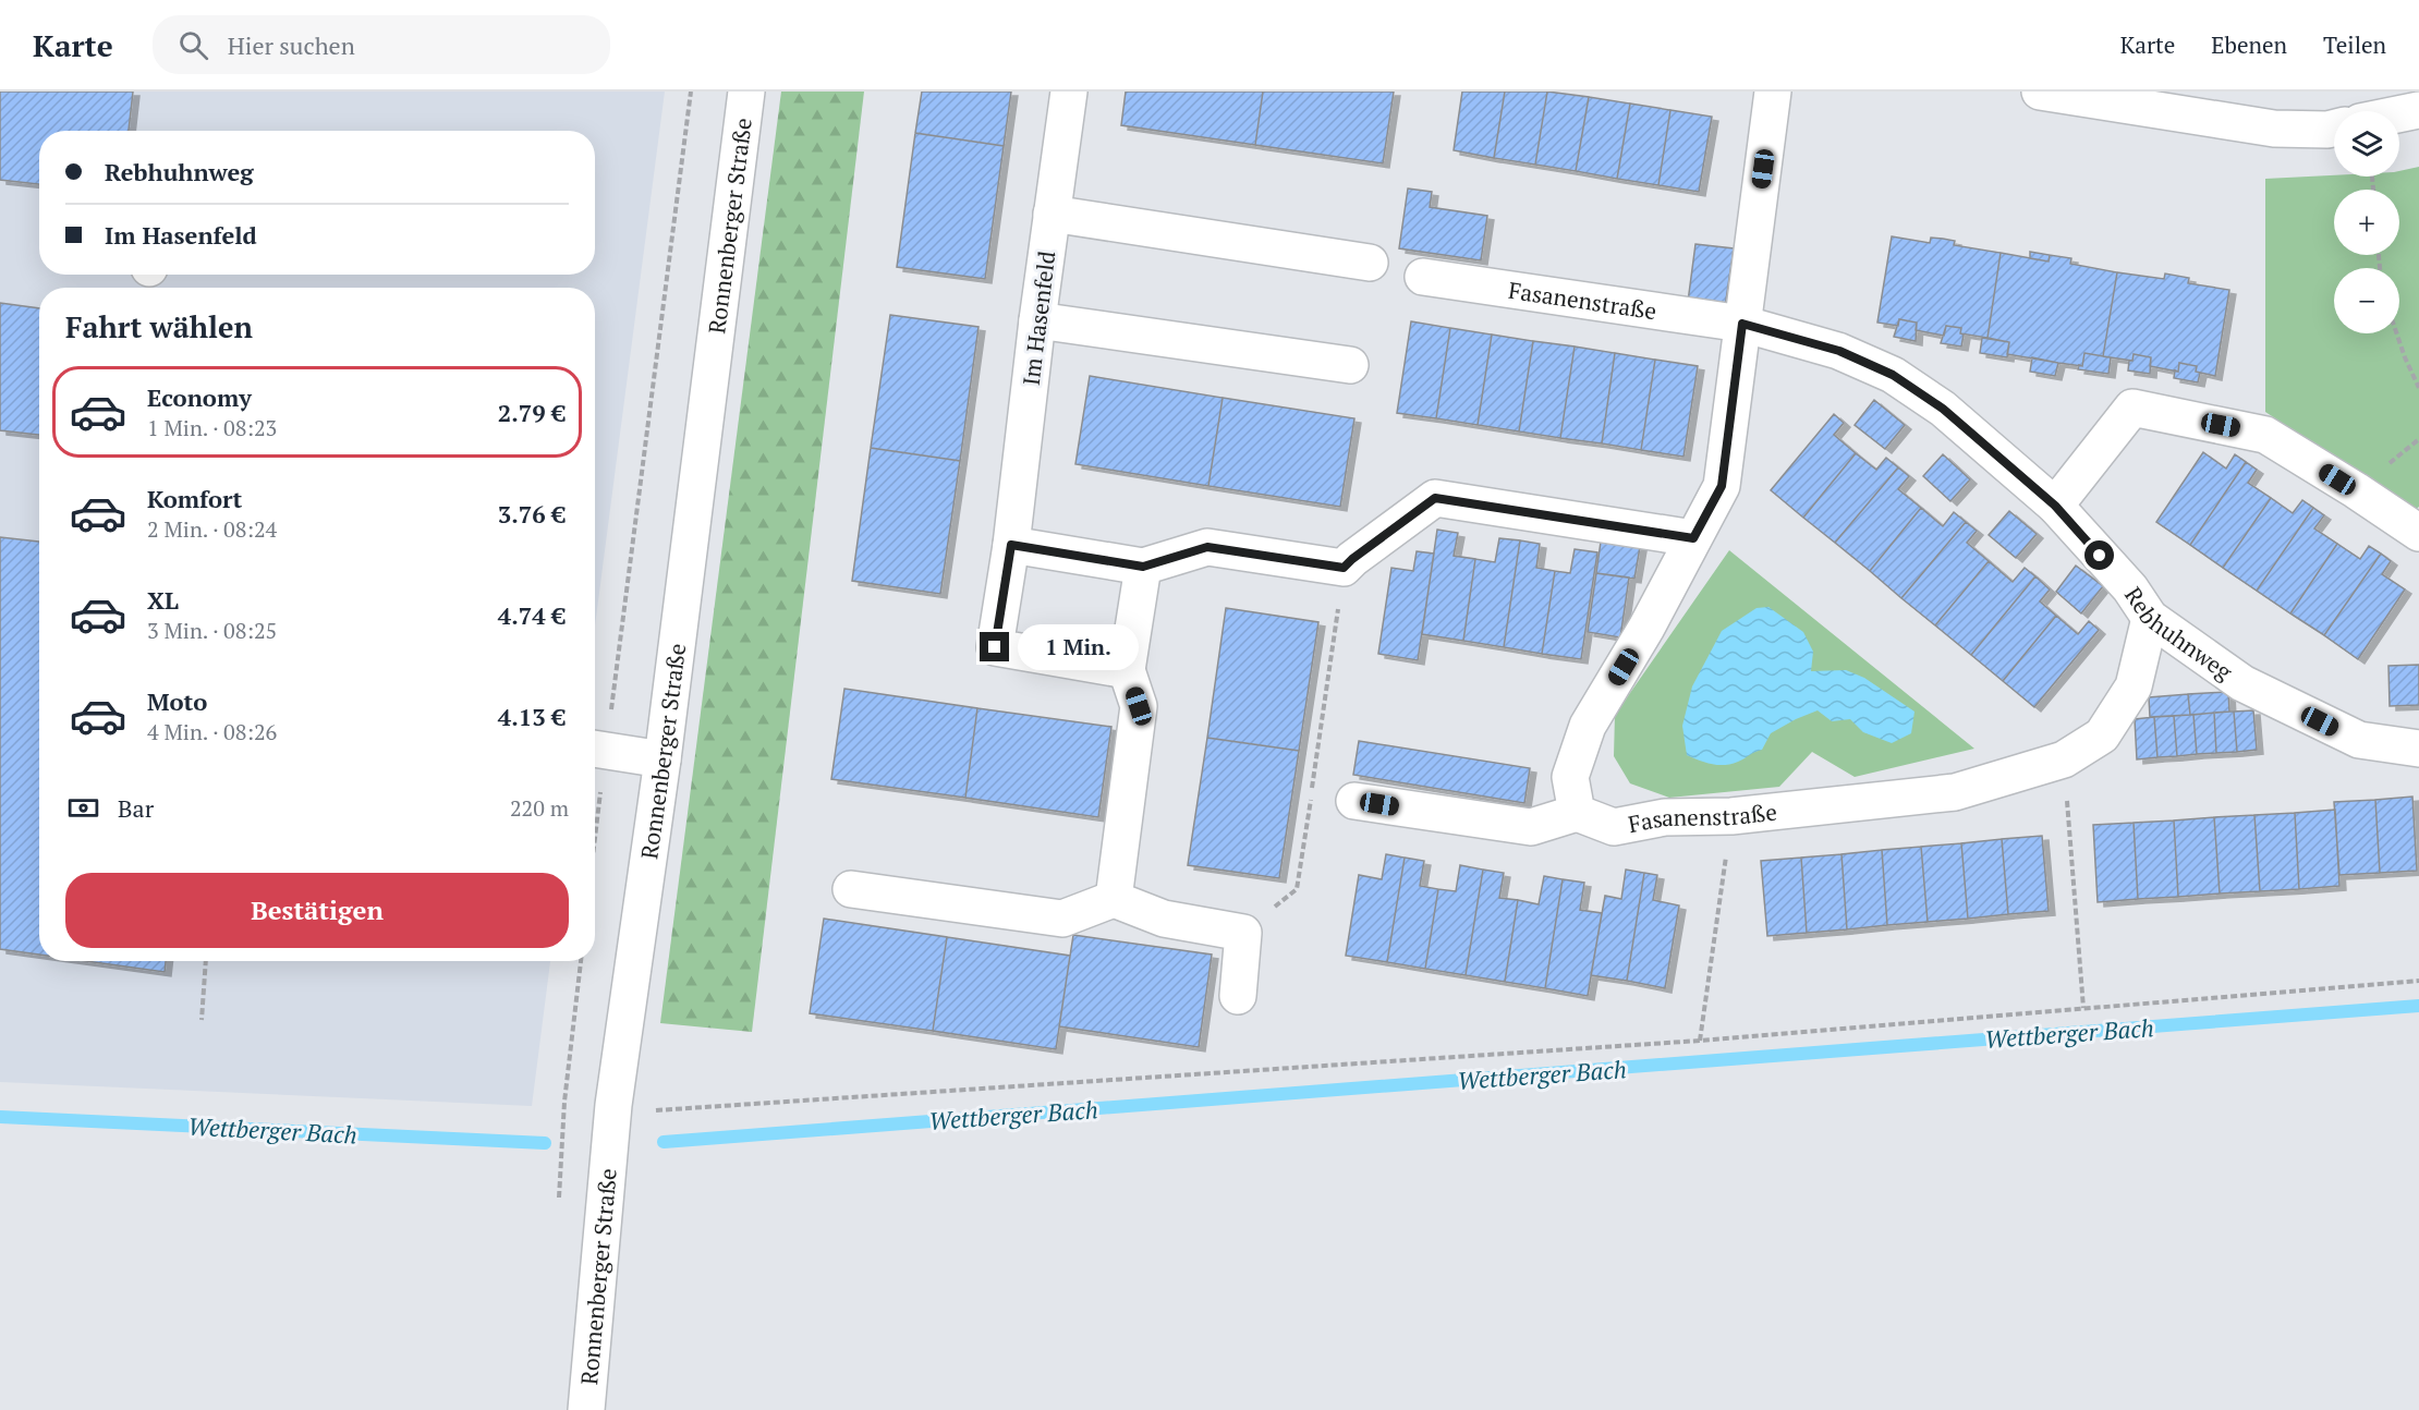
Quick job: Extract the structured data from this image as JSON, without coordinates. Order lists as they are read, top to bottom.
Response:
{
  "streets": {
    "street": [
      "Ronnenberger Straße",
      "Fasanenstraße",
      "Im Hasenfeld",
      "Rebhuhnweg"
    ]
  },
  "crossings": [
    ["Fasanenstraße", "Rebhuhnweg"]
  ],
  "water": ["Wettberger Bach"],
  "page": {
    "header": "Karte",
    "search": "Hier suchen",
    "nav": ["Karte", "Ebenen", "Teilen"],
    "map_buttons": ["+", "−"],
    "banner": ["Rebhuhnweg", "Im Hasenfeld"],
    "heading": "Fahrt wählen",
    "list": [
      {
        "name": "Economy",
        "note": "1 Min. · 08:23",
        "value": "2.79 €"
      },
      {
        "name": "Komfort",
        "note": "2 Min. · 08:24",
        "value": "3.76 €"
      },
      {
        "name": "XL",
        "note": "3 Min. · 08:25",
        "value": "4.74 €"
      },
      {
        "name": "Moto",
        "note": "4 Min. · 08:26",
        "value": "4.13 €"
      }
    ],
    "bubble": "1 Min.",
    "pay": ["Bar", "220 m"],
    "buttons": "Bestätigen"
  }
}
